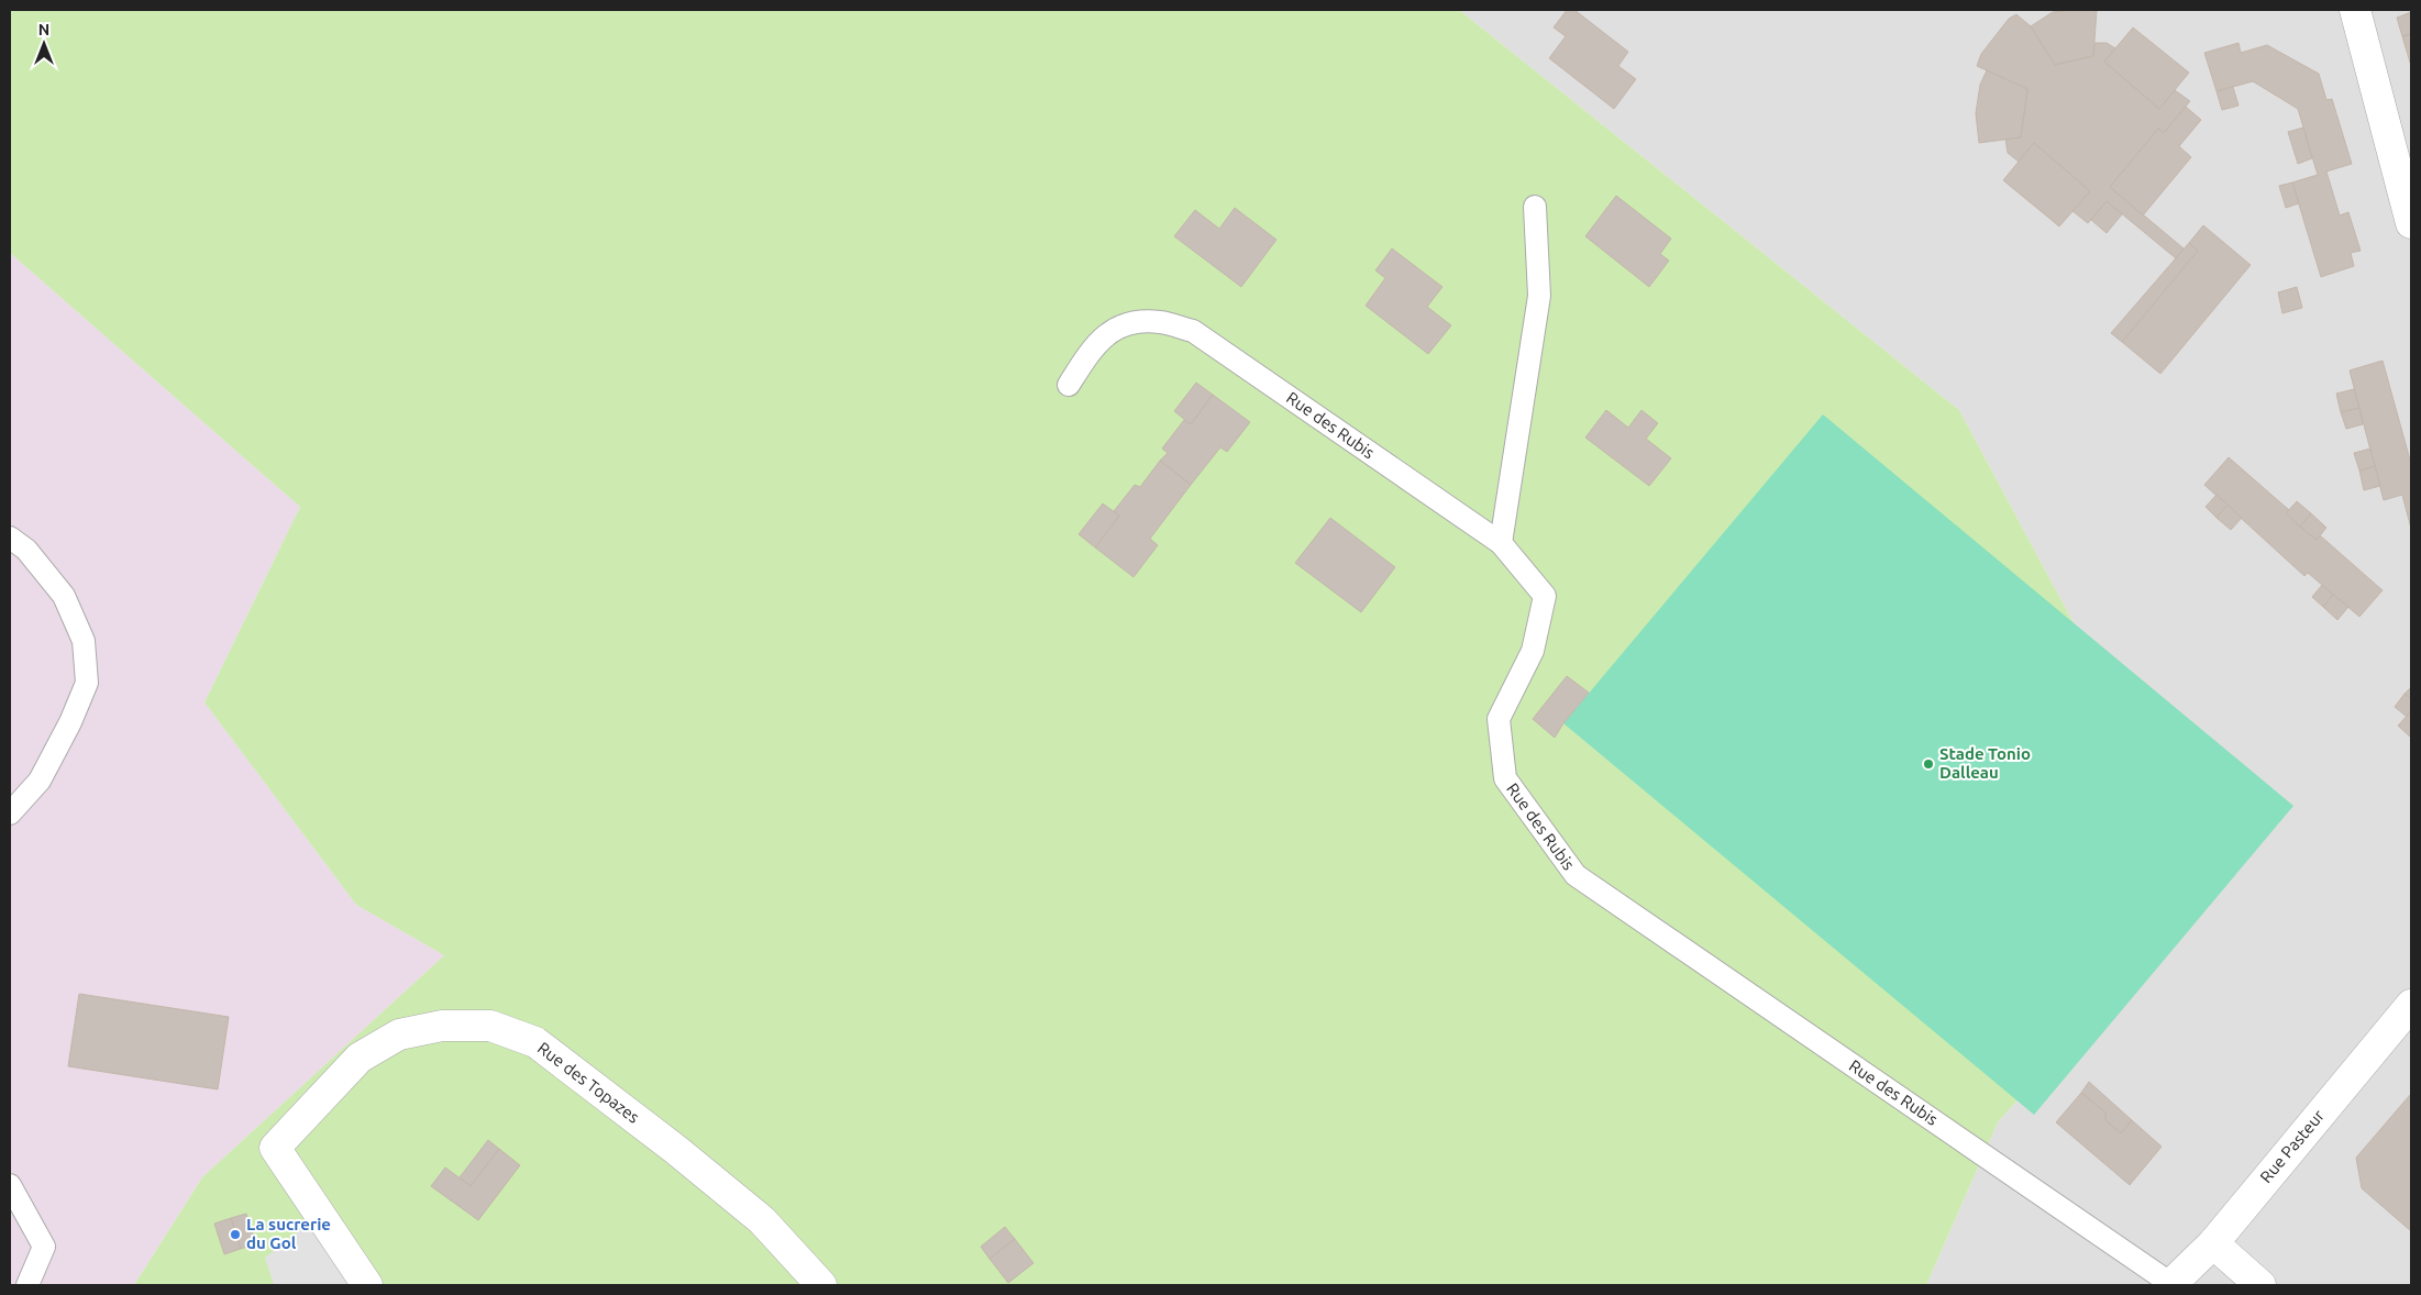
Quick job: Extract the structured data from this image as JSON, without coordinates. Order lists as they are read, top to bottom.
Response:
{
  "streets": {
    "street": ["Rue des Topazes", "Rue Pasteur"],
    "lane": ["Rue des Rubis"]
  },
  "crossings": [
    ["Rue des Rubis", "Rue Pasteur"]
  ],
  "places": ["Stade Tonio Dalleau", "La sucrerie du Gol"],
  "north": "top"
}
